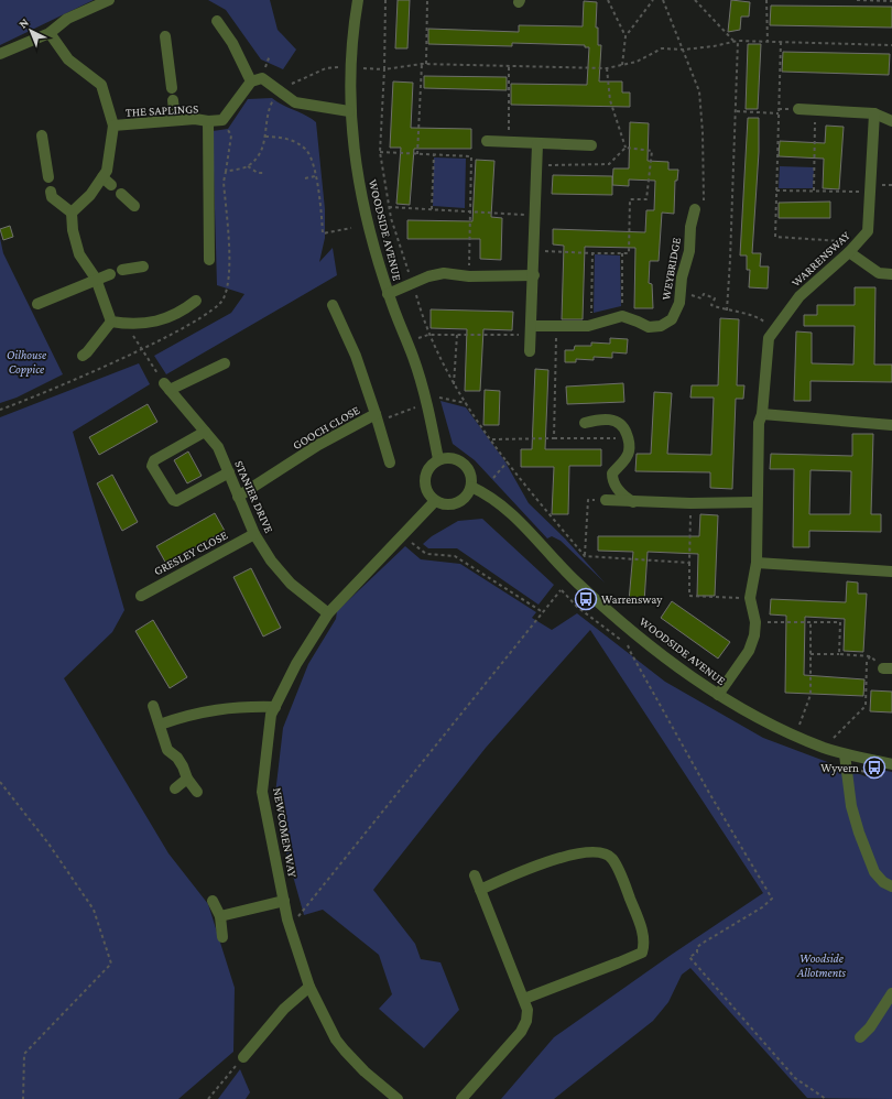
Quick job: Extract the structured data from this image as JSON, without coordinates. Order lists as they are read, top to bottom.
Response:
{
  "streets": {
    "street": [
      "THE SAPLINGS",
      "WOODSIDE AVENUE",
      "WARRENSWAY",
      "WEYBRIDGE",
      "GOOCH CLOSE",
      "STANIER DRIVE",
      "GRESLEY CLOSE",
      "NEWCOMEN WAY"
    ]
  },
  "crossings": [
    ["WOODSIDE AVENUE", "WARRENSWAY"],
    ["WOODSIDE AVENUE", "NEWCOMEN WAY"],
    ["GOOCH CLOSE", "STANIER DRIVE"],
    ["STANIER DRIVE", "GRESLEY CLOSE"],
    ["STANIER DRIVE", "NEWCOMEN WAY"]
  ],
  "parks": ["Oilhouse Coppice", "Woodside Allotments"],
  "places": {
    "bus stop": ["Warrensway", "Wyvern"]
  },
  "north": "top left"
}
